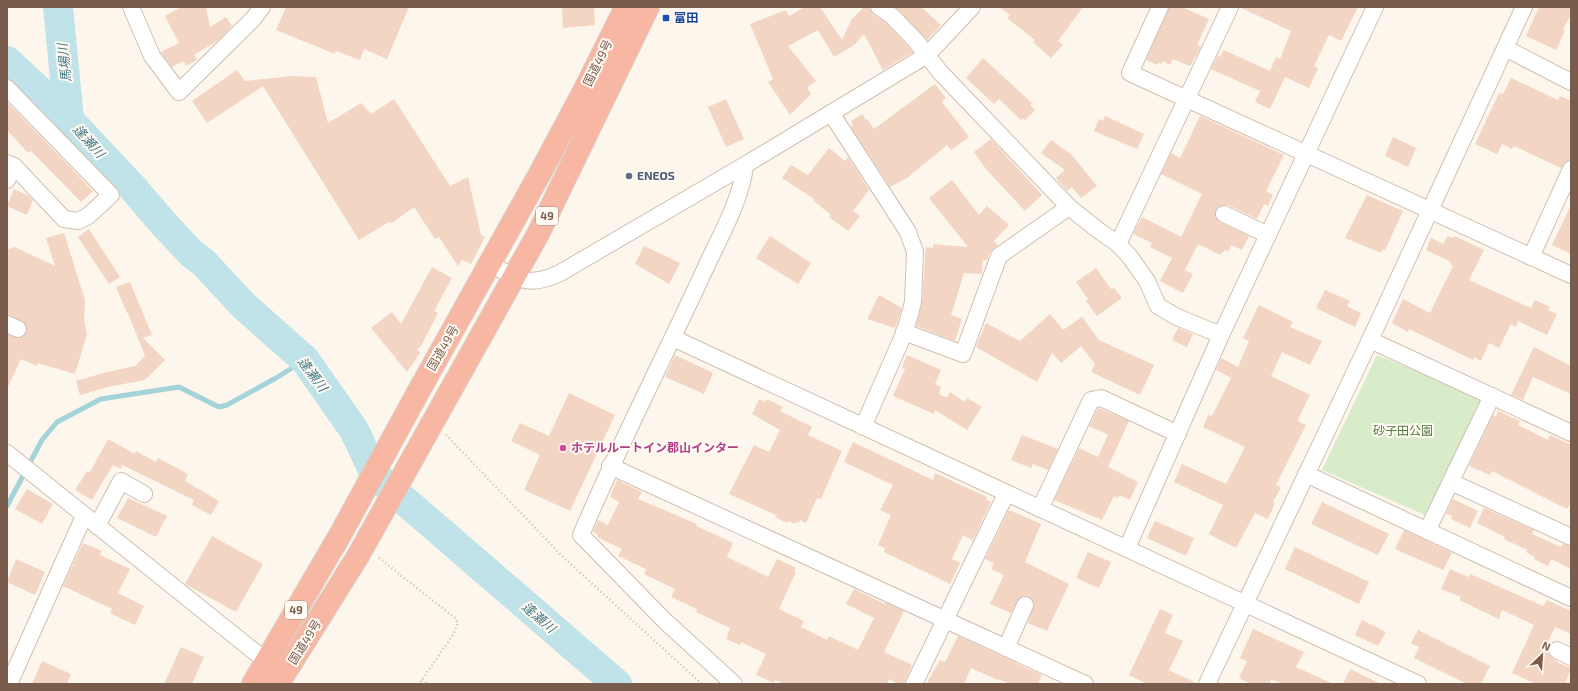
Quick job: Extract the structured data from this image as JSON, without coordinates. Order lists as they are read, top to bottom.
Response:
{
  "streets": {
    "highway": ["国道49号", "49"]
  },
  "water": ["馬場川", "逢瀬川"],
  "parks": ["砂子田公園"],
  "places": {
    "transit": ["富田"],
    "other": ["ENEOS", "ホテルルートイン郡山インター"]
  },
  "north": "top right"
}
